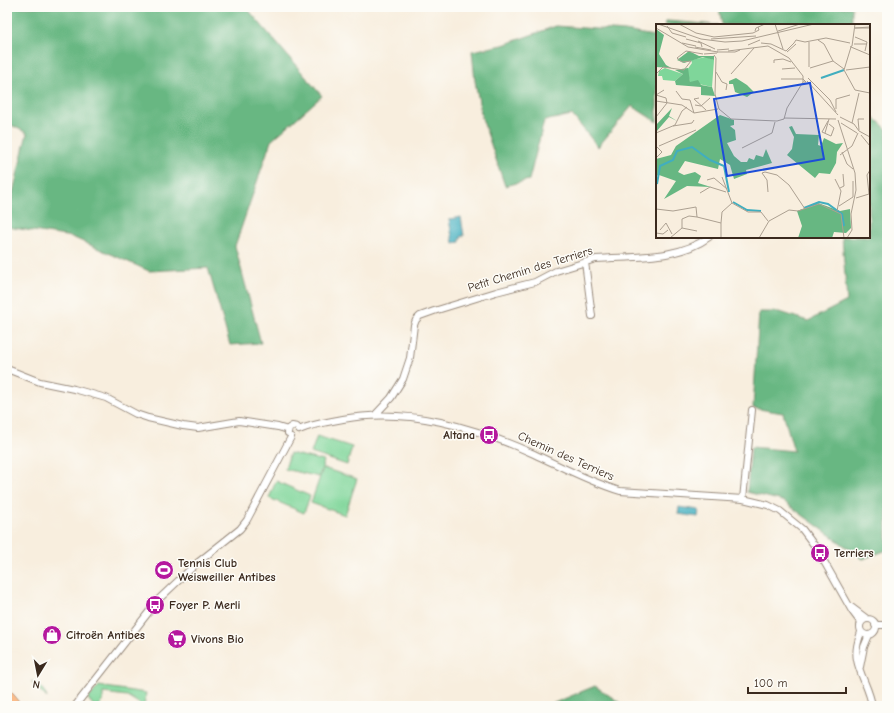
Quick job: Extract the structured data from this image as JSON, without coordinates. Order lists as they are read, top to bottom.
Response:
{
  "streets": {
    "street": ["Petit Chemin des Terriers", "Chemin des Terriers"]
  },
  "crossings": [
    ["Petit Chemin des Terriers", "Chemin des Terriers"]
  ],
  "places": {
    "bus stop": ["Altana", "Terriers", "Foyer P. Merli"],
    "sports": ["Tennis Club Weisweiller Antibes"],
    "shop": ["Citroën Antibes"],
    "supermarket": ["Vivons Bio"]
  },
  "scale_bar": "100 m",
  "north": "bottom"
}
